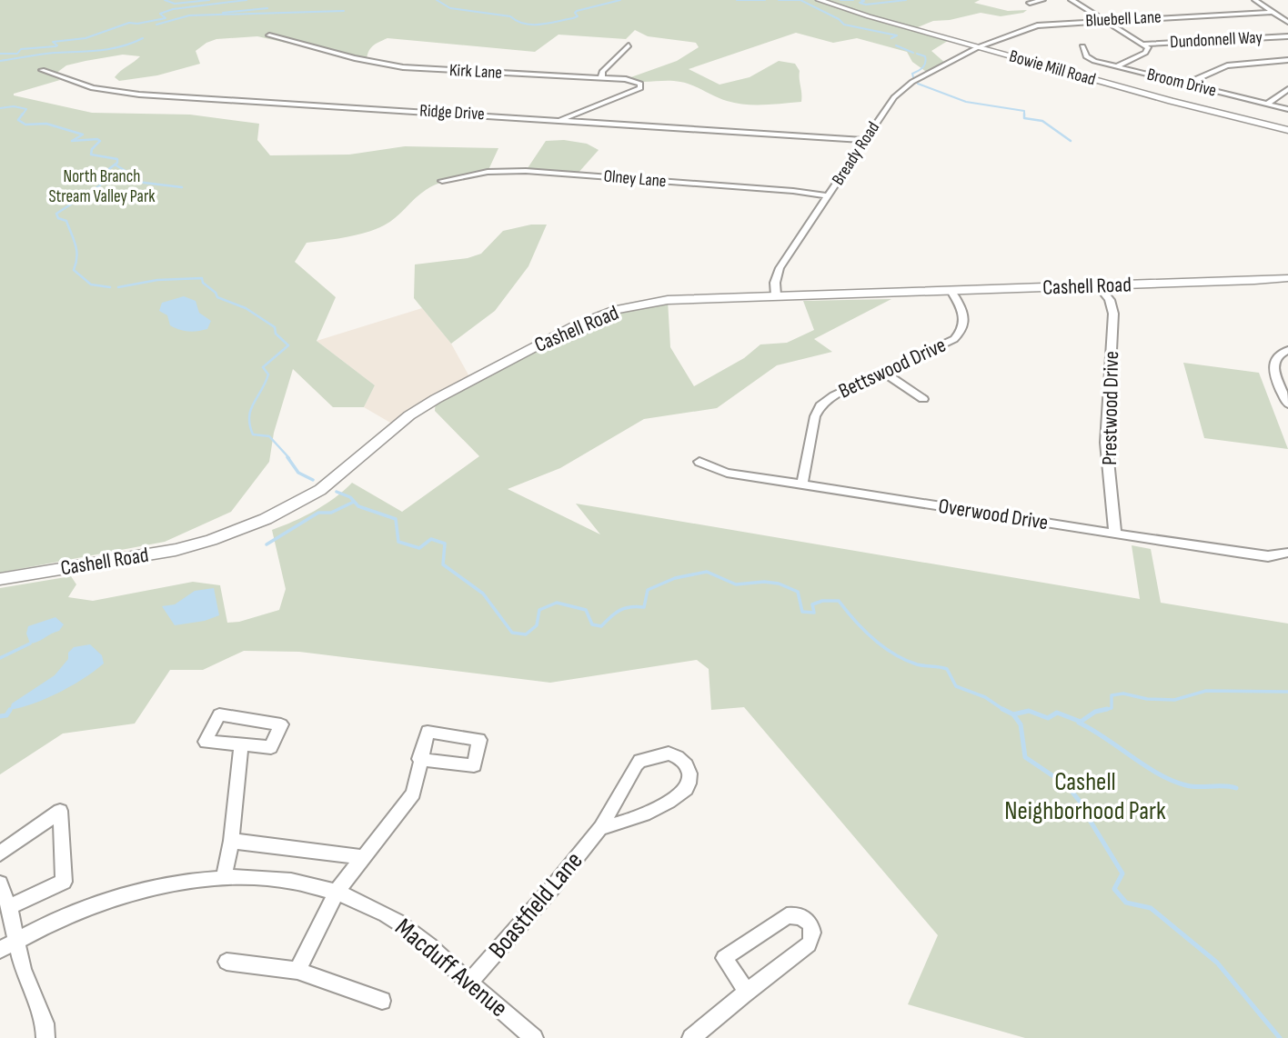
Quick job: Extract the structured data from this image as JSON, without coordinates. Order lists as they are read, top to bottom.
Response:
{
  "streets": {
    "street": [
      "Bluebell Lane",
      "Dundonnell Way",
      "Bowie Mill Road",
      "Kirk Lane",
      "Broom Drive",
      "Ridge Drive",
      "Bready Road",
      "Olney Lane",
      "Cashell Road",
      "Bettswood Drive",
      "Prestwood Drive",
      "Overwood Drive",
      "Boastfield Lane",
      "Macduff Avenue"
    ]
  },
  "crossings": [
    ["Bluebell Lane", "Bowie Mill Road"],
    ["Bluebell Lane", "Bready Road"],
    ["Bowie Mill Road", "Bready Road"],
    ["Kirk Lane", "Ridge Drive"],
    ["Ridge Drive", "Bready Road"],
    ["Bready Road", "Olney Lane"],
    ["Bready Road", "Cashell Road"],
    ["Cashell Road", "Bettswood Drive"],
    ["Cashell Road", "Prestwood Drive"],
    ["Bettswood Drive", "Overwood Drive"],
    ["Prestwood Drive", "Overwood Drive"],
    ["Boastfield Lane", "Macduff Avenue"]
  ],
  "parks": ["North Branch Stream Valley Park", "Cashell Neighborhood Park"]
}
